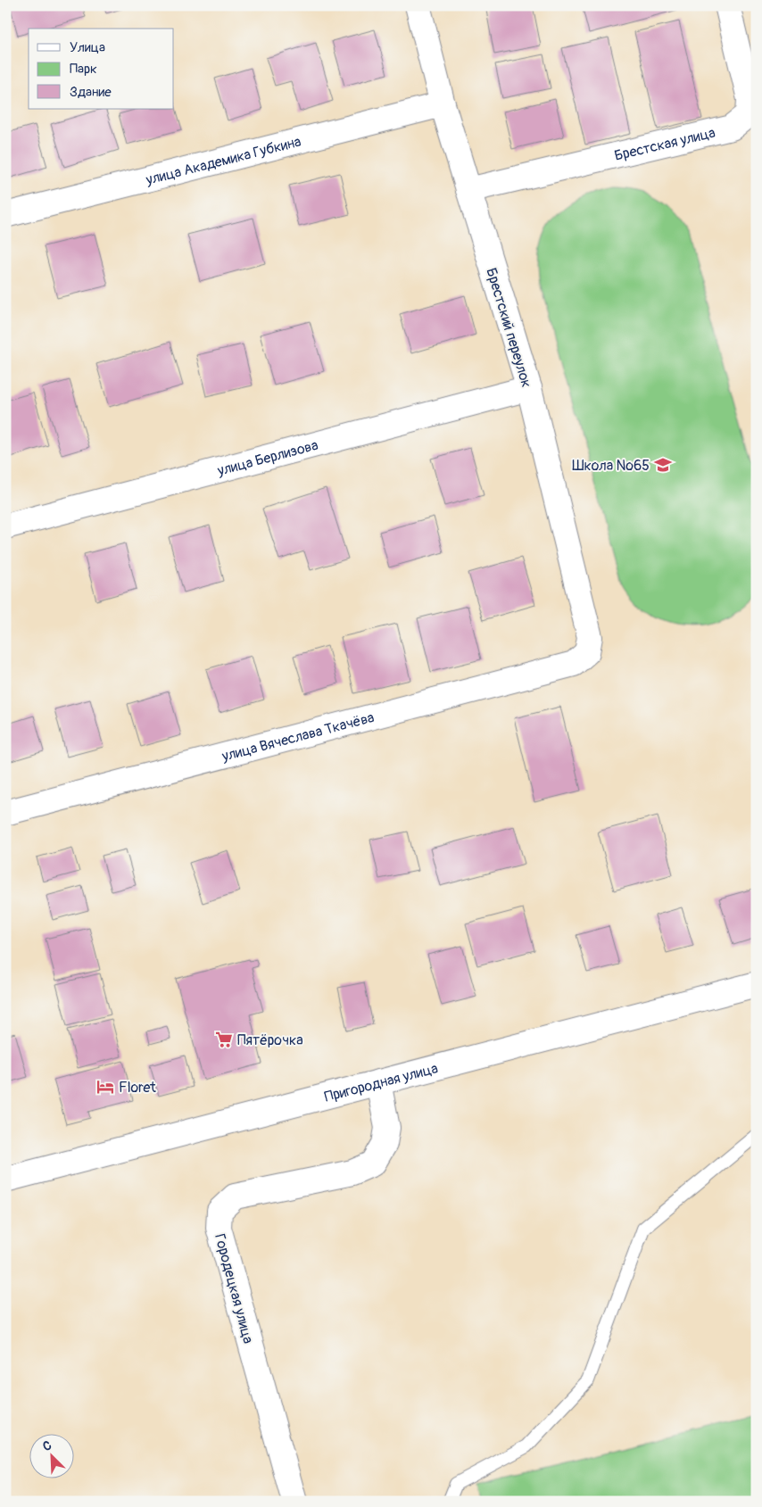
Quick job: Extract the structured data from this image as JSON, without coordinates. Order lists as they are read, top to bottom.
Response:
{
  "streets": {
    "street": [
      "Брестская улица",
      "улица Академика Губкина",
      "Брестский переулок",
      "улица Берлизова",
      "улица Вячеслава Ткачёва",
      "Пригородная улица",
      "Городецкая улица"
    ]
  },
  "crossings": [
    ["Брестская улица", "Брестский переулок"],
    ["улица Академика Губкина", "Брестский переулок"],
    ["Брестский переулок", "улица Берлизова"],
    ["Брестский переулок", "улица Вячеслава Ткачёва"],
    ["Пригородная улица", "Городецкая улица"]
  ],
  "places": {
    "school or university": ["Школа №65"],
    "supermarket": ["Пятёрочка"],
    "hotel": ["Floret"]
  },
  "legend": ["Улица", "Парк", "Здание"],
  "north": "top left"
}
